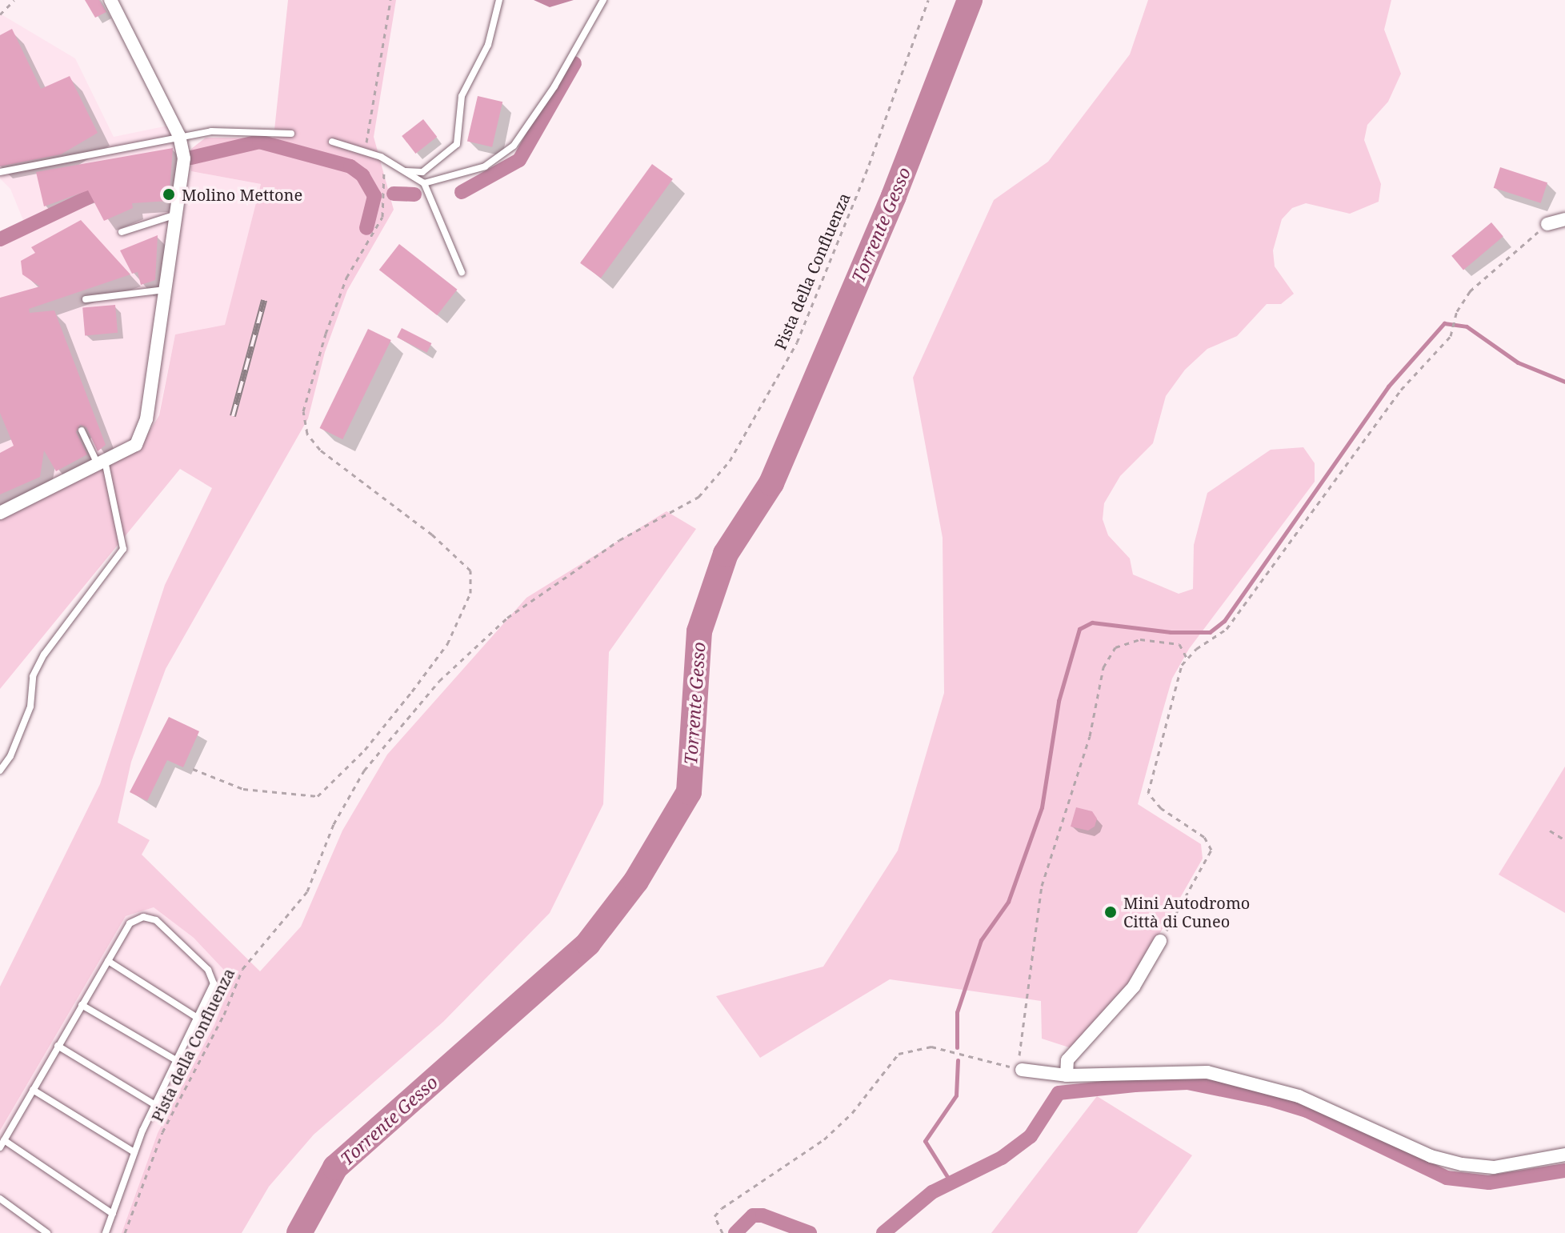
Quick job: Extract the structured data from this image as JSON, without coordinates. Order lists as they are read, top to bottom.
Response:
{
  "streets": {
    "path": ["Pista della Confluenza"]
  },
  "water": ["Torrente Gesso"],
  "places": ["Molino Mettone", "Mini Autodromo Città di Cuneo"]
}
